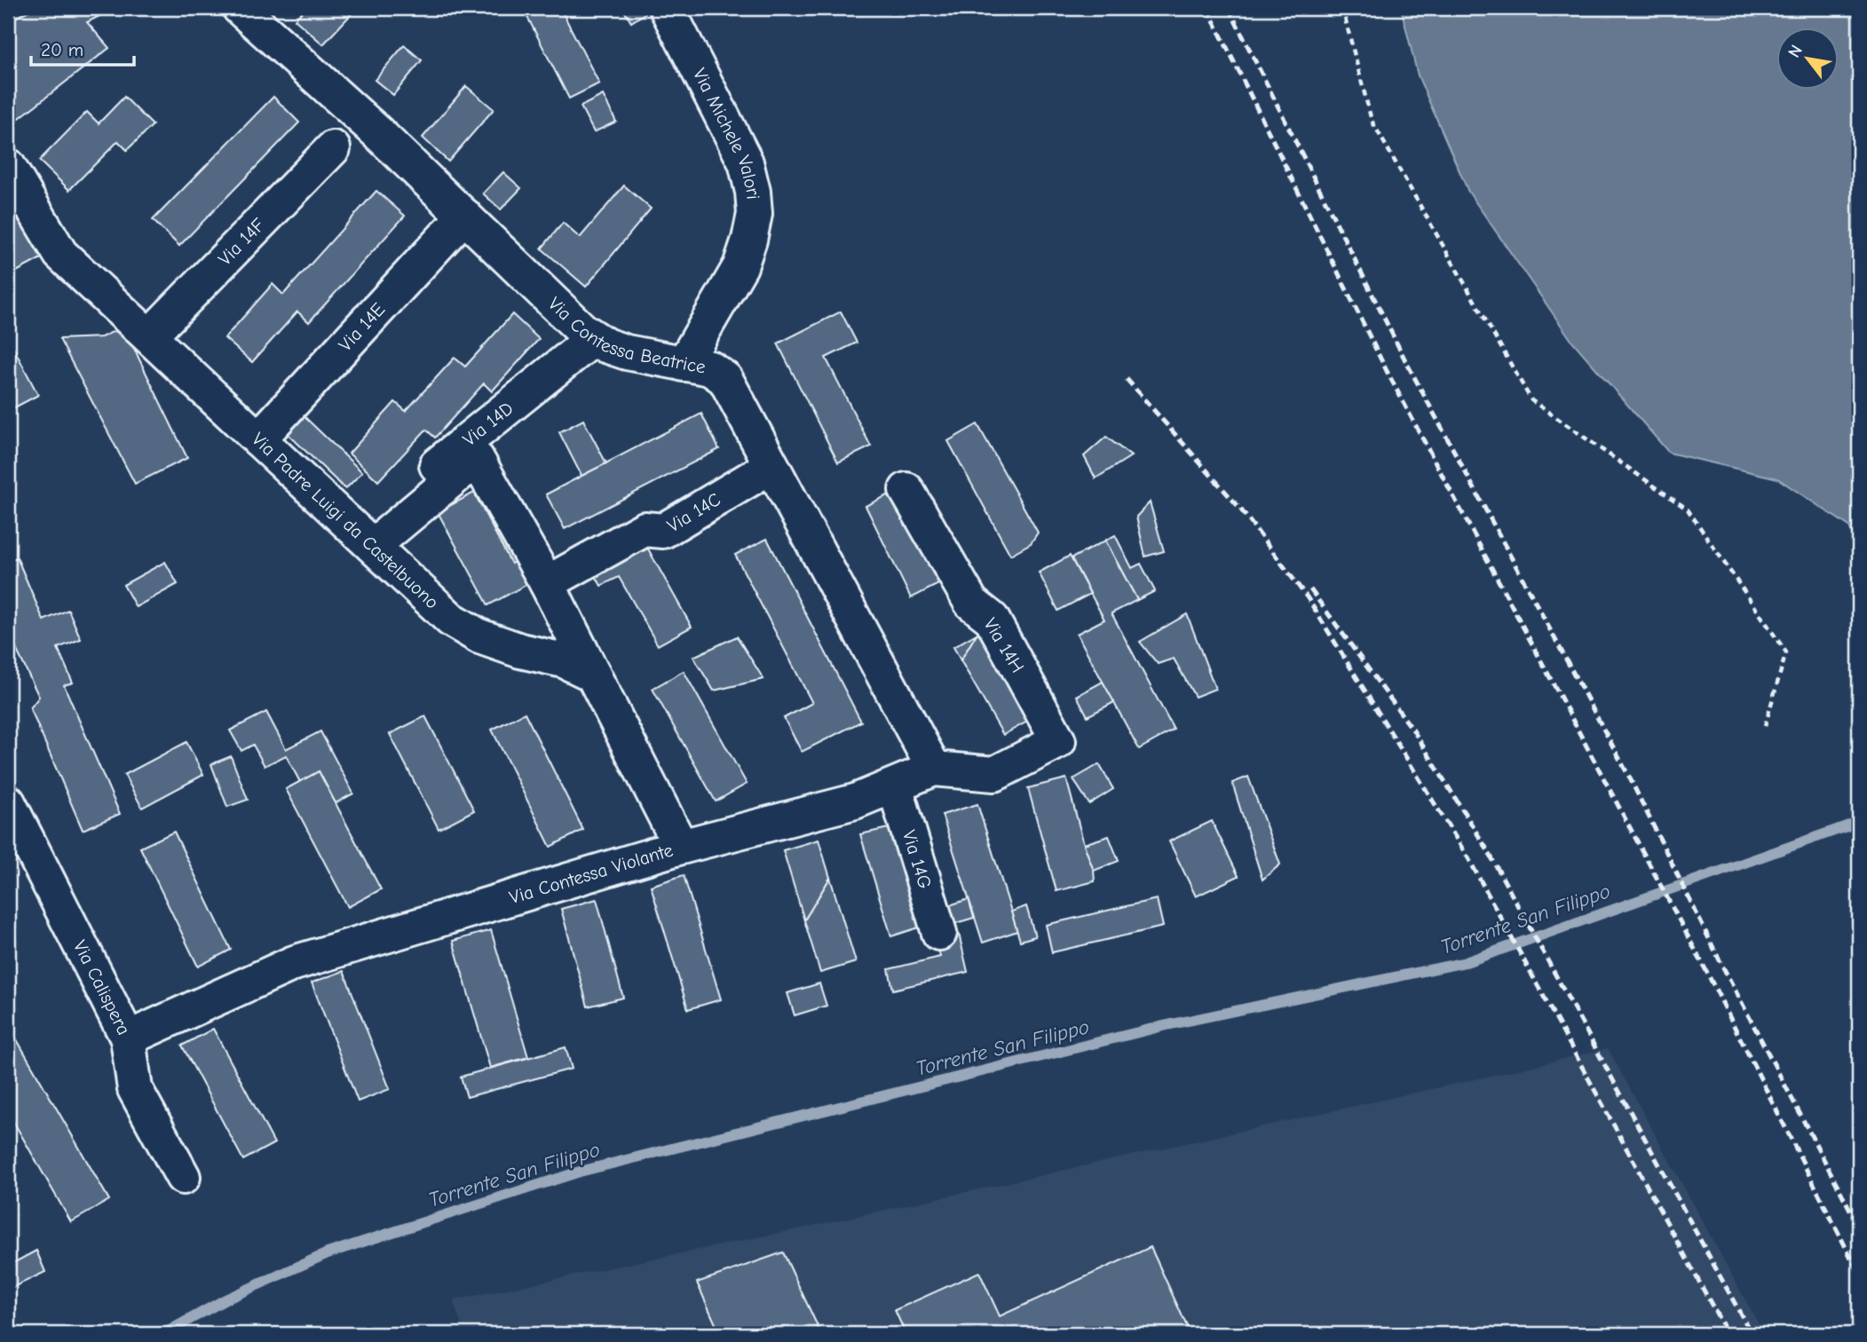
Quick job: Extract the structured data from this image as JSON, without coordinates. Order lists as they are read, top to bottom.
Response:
{
  "streets": {
    "street": [
      "Via Michele Valori",
      "Via 14F",
      "Via 14E",
      "Via Contessa Beatrice",
      "Via 14D",
      "Via 14C",
      "Via Padre Luigi da Castelbuono",
      "Via 14H",
      "Via 14G",
      "Via Contessa Violante",
      "Via Calispera"
    ]
  },
  "crossings": [
    ["Via Michele Valori", "Via Contessa Beatrice"],
    ["Via 14F", "Via Padre Luigi da Castelbuono"],
    ["Via 14E", "Via Contessa Beatrice"],
    ["Via 14E", "Via Padre Luigi da Castelbuono"],
    ["Via Contessa Beatrice", "Via 14D"],
    ["Via Contessa Beatrice", "Via 14C"],
    ["Via Contessa Beatrice", "Via Contessa Violante"],
    ["Via 14H", "Via Contessa Violante"],
    ["Via 14G", "Via Contessa Violante"],
    ["Via Contessa Violante", "Via Calispera"]
  ],
  "water": ["Torrente San Filippo"],
  "scale_bar": "20 m",
  "north": "top left"
}
